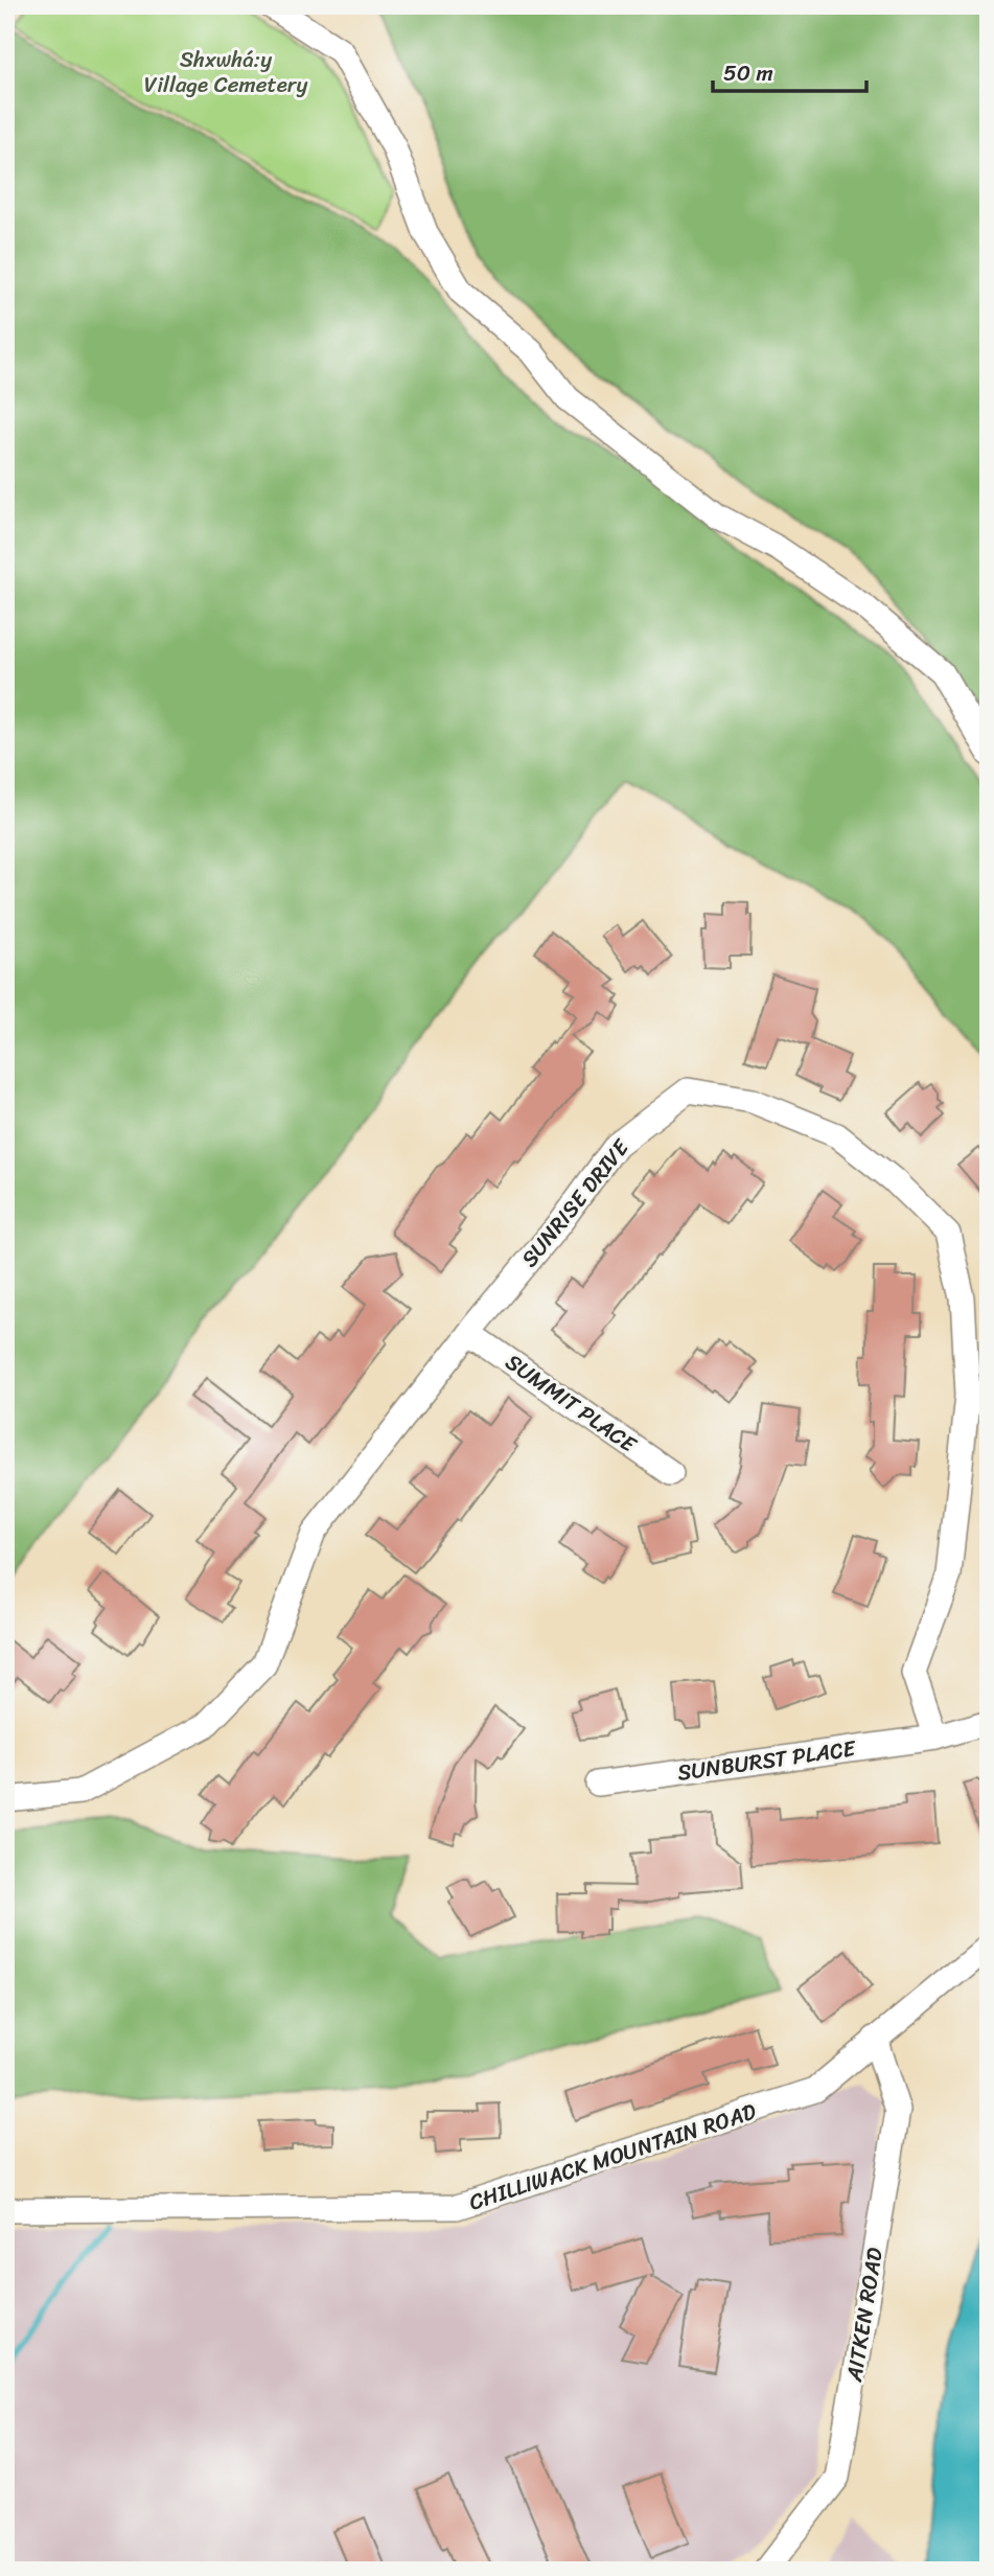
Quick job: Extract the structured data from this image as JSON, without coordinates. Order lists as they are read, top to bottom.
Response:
{
  "streets": {
    "street": [
      "SUNRISE DRIVE",
      "SUMMIT PLACE",
      "SUNBURST PLACE",
      "CHILLIWACK MOUNTAIN ROAD",
      "AITKEN ROAD"
    ]
  },
  "crossings": [
    ["SUNRISE DRIVE", "SUMMIT PLACE"],
    ["SUNRISE DRIVE", "SUNBURST PLACE"],
    ["CHILLIWACK MOUNTAIN ROAD", "AITKEN ROAD"]
  ],
  "parks": ["Shxwhá:y Village Cemetery"],
  "scale_bar": "50 m"
}
